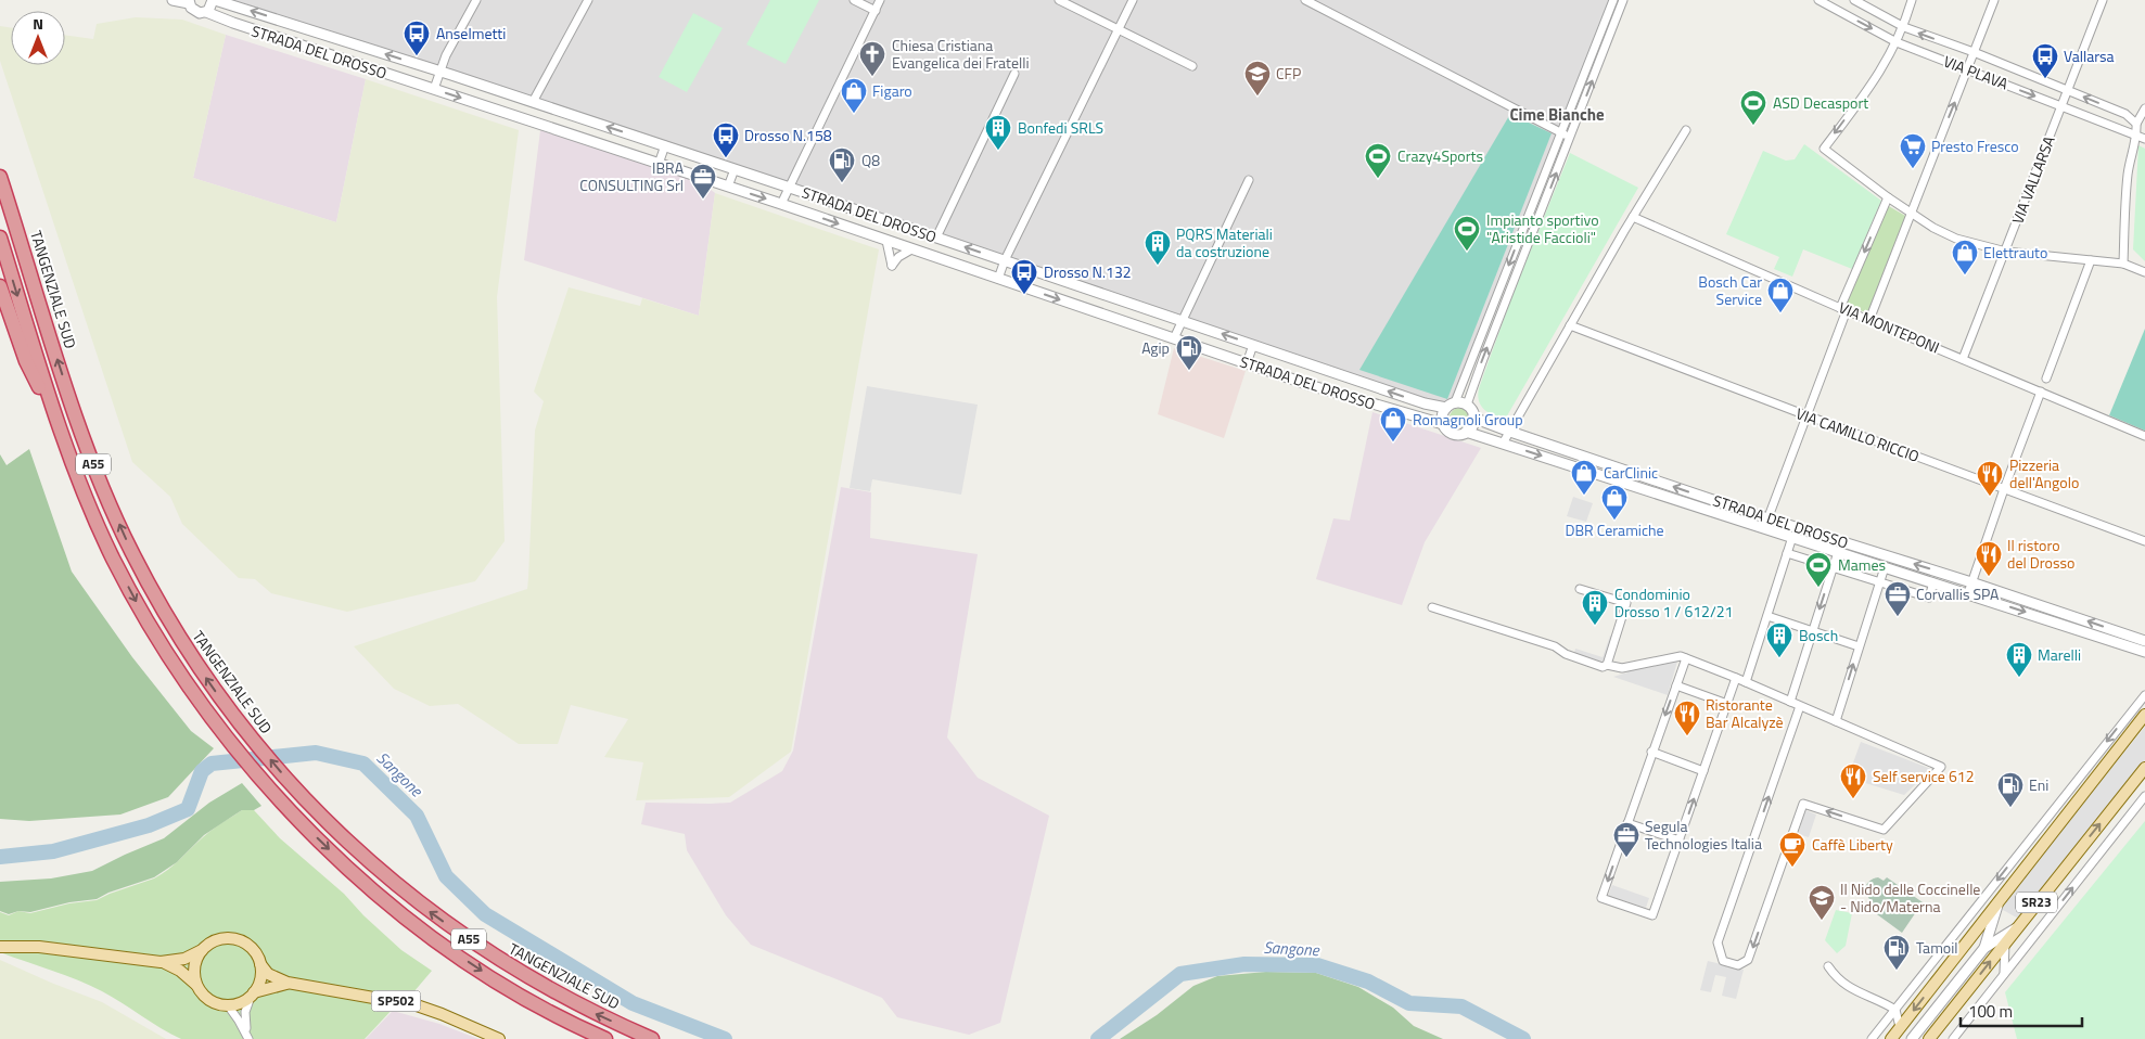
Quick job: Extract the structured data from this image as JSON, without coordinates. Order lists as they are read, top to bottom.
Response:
{
  "streets": {
    "highway": ["TANGENZIALE SUD", "A55"],
    "main road": ["SR23", "SP502"],
    "street": [
      "STRADA DEL DROSSO",
      "VIA PLAVA",
      "VIA VALLARSA",
      "VIA MONTEPONI",
      "VIA CAMILLO RICCIO"
    ]
  },
  "crossings": [
    ["VIA PLAVA", "VIA VALLARSA"],
    ["VIA VALLARSA", "VIA MONTEPONI"]
  ],
  "districts": ["Cime Bianche"],
  "water": ["Sangone"],
  "places": {
    "bus stop": [
      "Anselmetti",
      "Vallarsa",
      "Drosso N.158",
      "Drosso N.132"
    ],
    "church": ["Chiesa Cristiana Evangelica dei Fratelli"],
    "school or university": ["CFP", "Il Nido delle Coccinelle - Nido/Materna"],
    "shop": [
      "Figaro",
      "Elettrauto",
      "Bosch Car Service",
      "Romagnoli Group",
      "CarClinic",
      "DBR Ceramiche"
    ],
    "sports": [
      "ASD Decasport",
      "Crazy4Sports",
      "Impianto sportivo \"Aristide Faccioli\"",
      "Mames"
    ],
    "building": [
      "Bonfedi SRLS",
      "PQRS Materiali da costruzione",
      "Condominio Drosso 1 / 612/21",
      "Bosch",
      "Marelli"
    ],
    "supermarket": ["Presto Fresco"],
    "fuel station": [
      "Q8",
      "Agip",
      "Eni",
      "Tamoil"
    ],
    "office": ["IBRA CONSULTING Srl", "Corvallis SPA", "Segula Technologies Italia"],
    "restaurant": [
      "Pizzeria dell'Angolo",
      "Il ristoro del Drosso",
      "Ristorante Bar Alcalyzè",
      "Self service 612"
    ],
    "cafe": ["Caffè Liberty"]
  },
  "scale_bar": "100 m",
  "north": "top"
}
